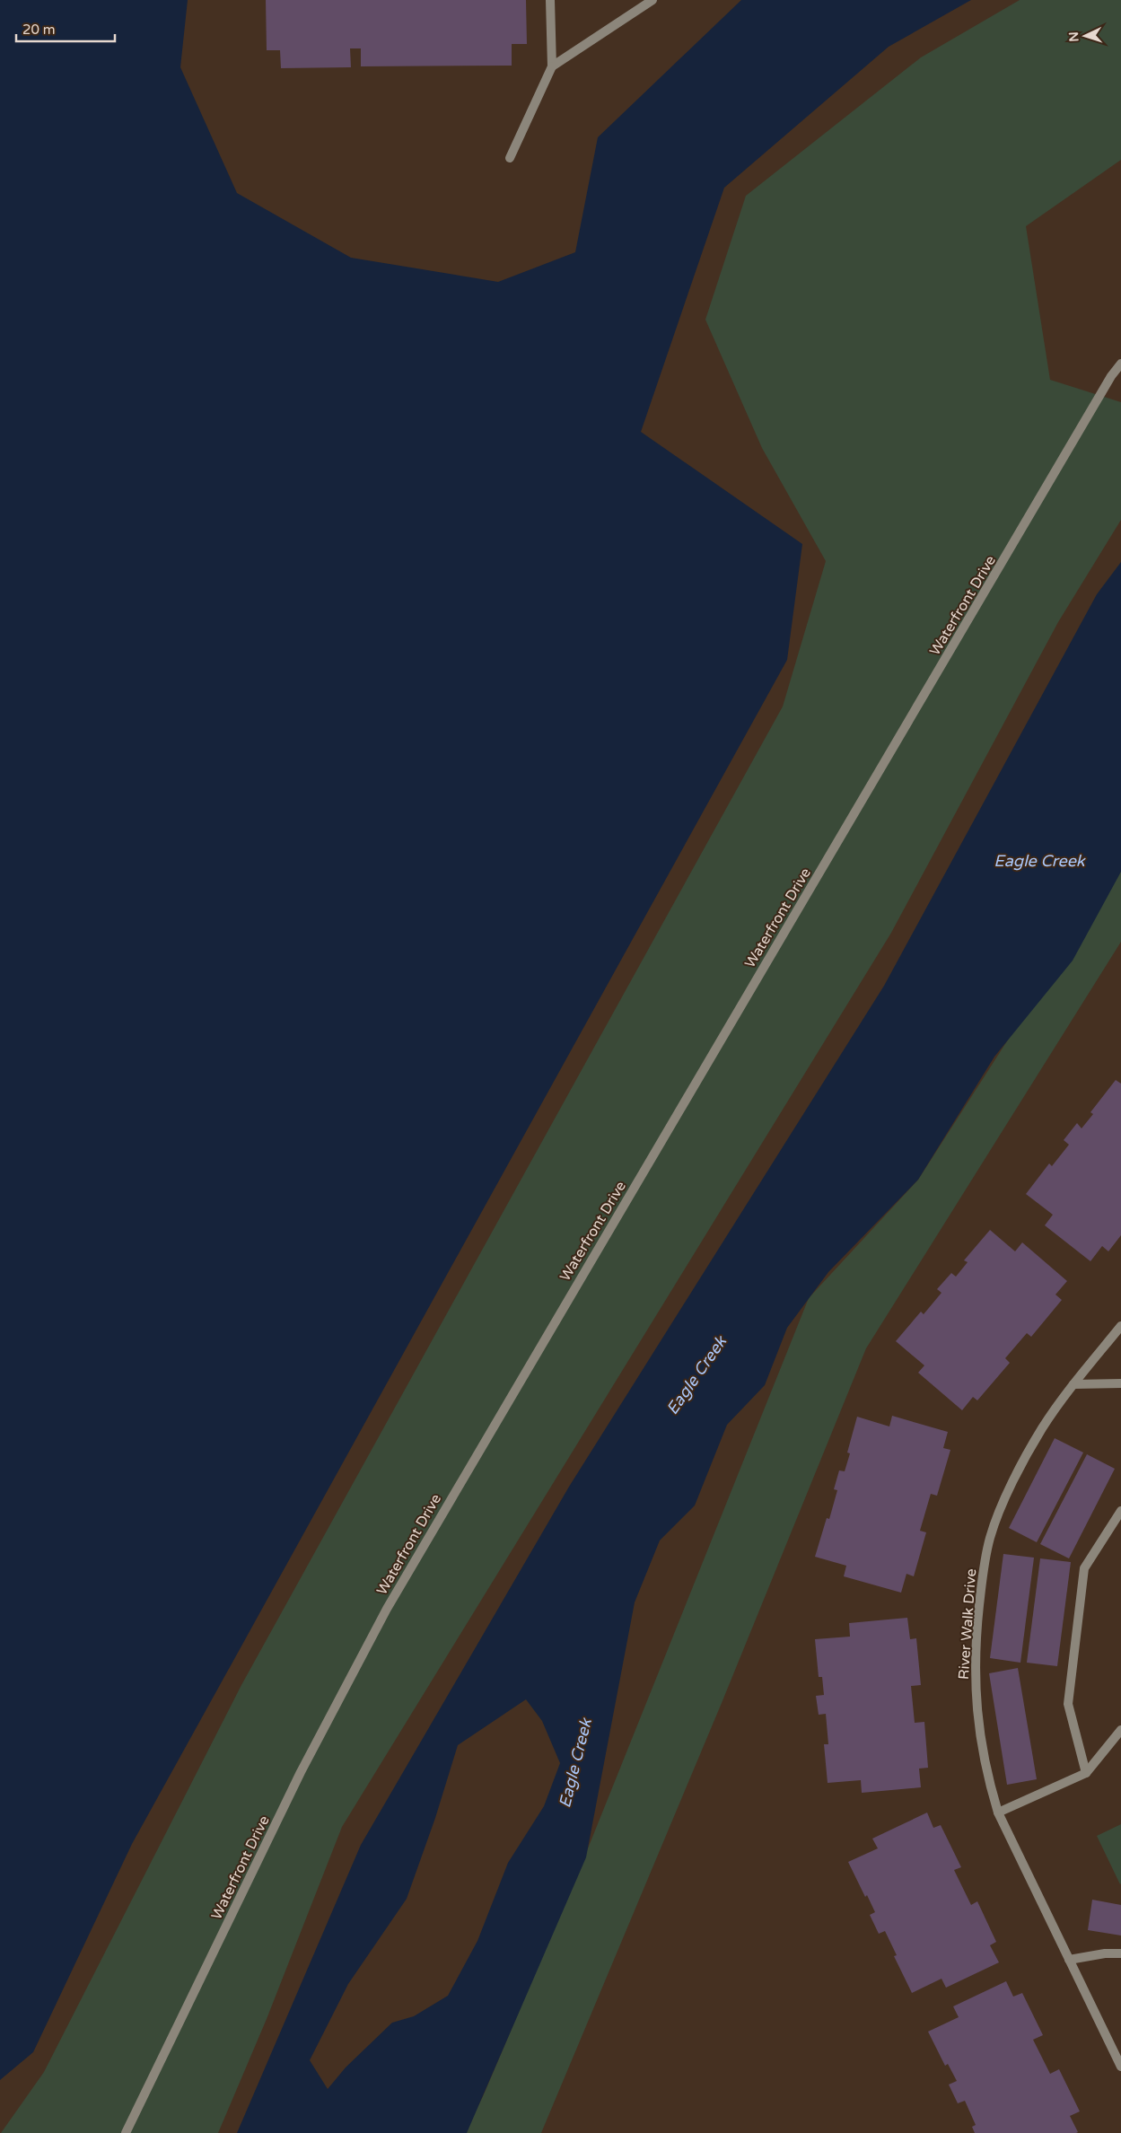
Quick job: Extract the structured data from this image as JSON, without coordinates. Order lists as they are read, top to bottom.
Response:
{
  "streets": {
    "street": ["Waterfront Drive", "River Walk Drive"]
  },
  "water": ["Eagle Creek"],
  "scale_bar": "20 m",
  "north": "left"
}
